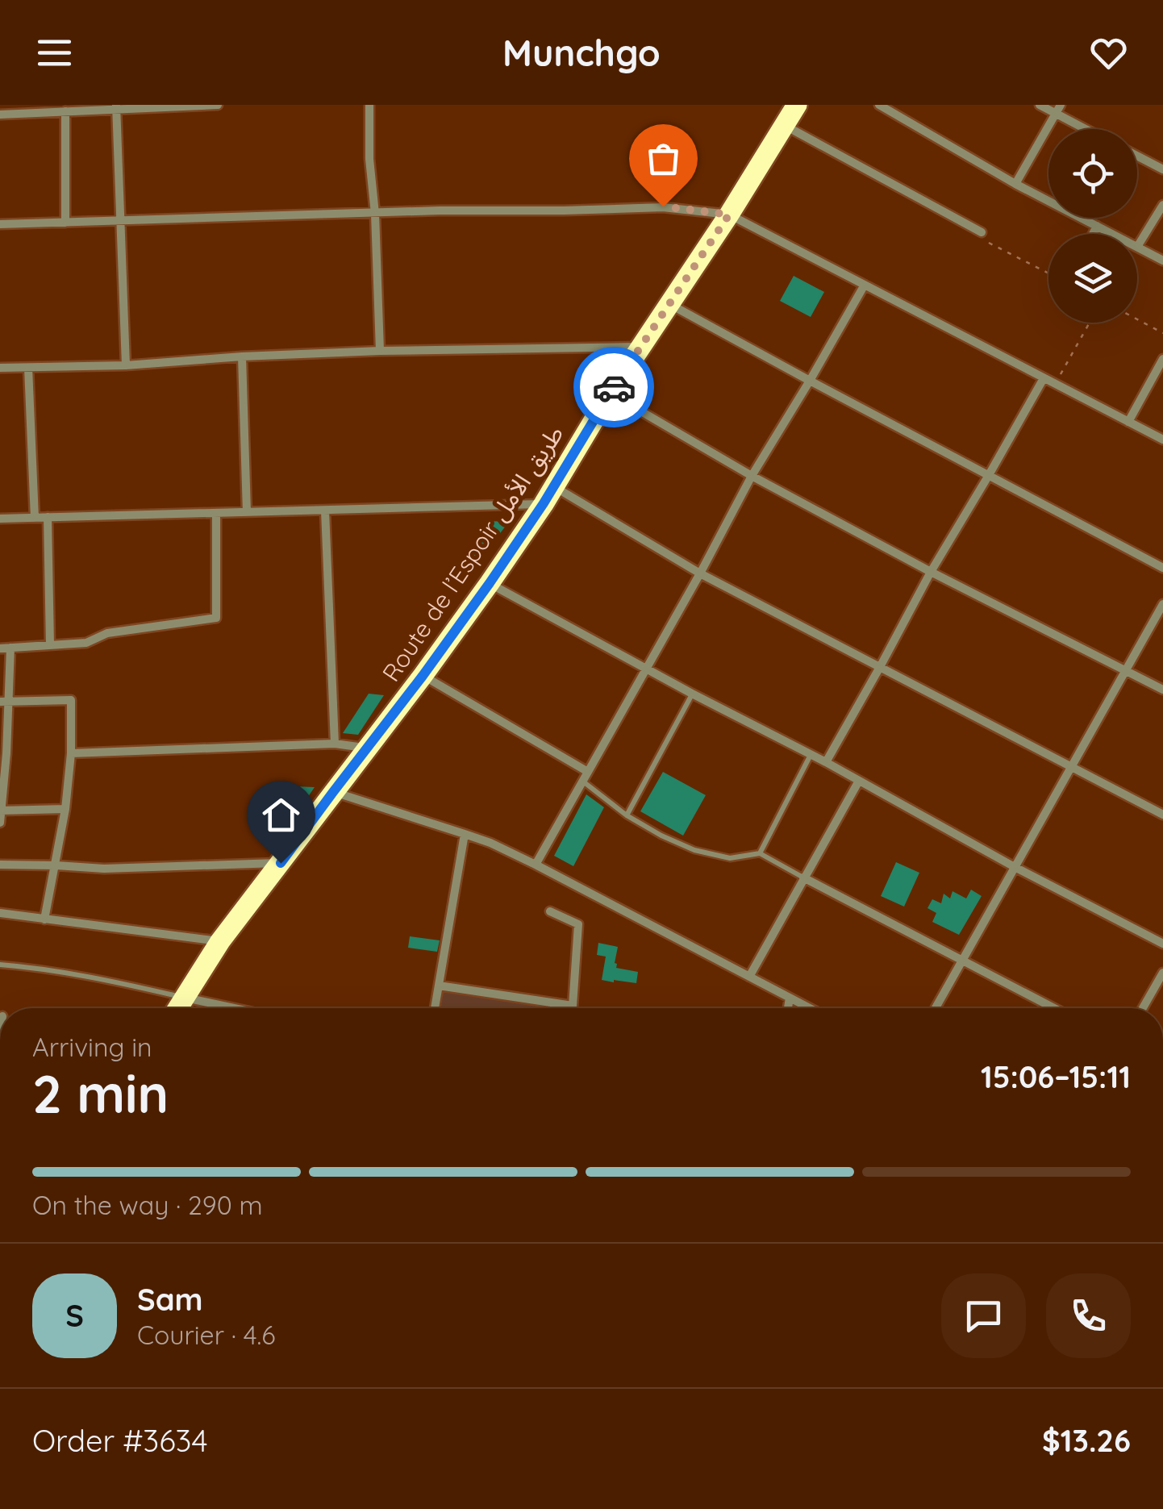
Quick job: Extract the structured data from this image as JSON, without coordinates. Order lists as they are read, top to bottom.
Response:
{
  "streets": {
    "highway": ["Route de l’Espoir طريق الأمل"]
  },
  "page": {
    "header": "Munchgo",
    "heading": ["2 min", "Arriving in", "15:06–15:11"],
    "panel": [
      "Sam",
      "Courier · 4.6",
      "Order #3634",
      "$13.26"
    ],
    "bar": "On the way · 290 m",
    "round": "S"
  }
}
